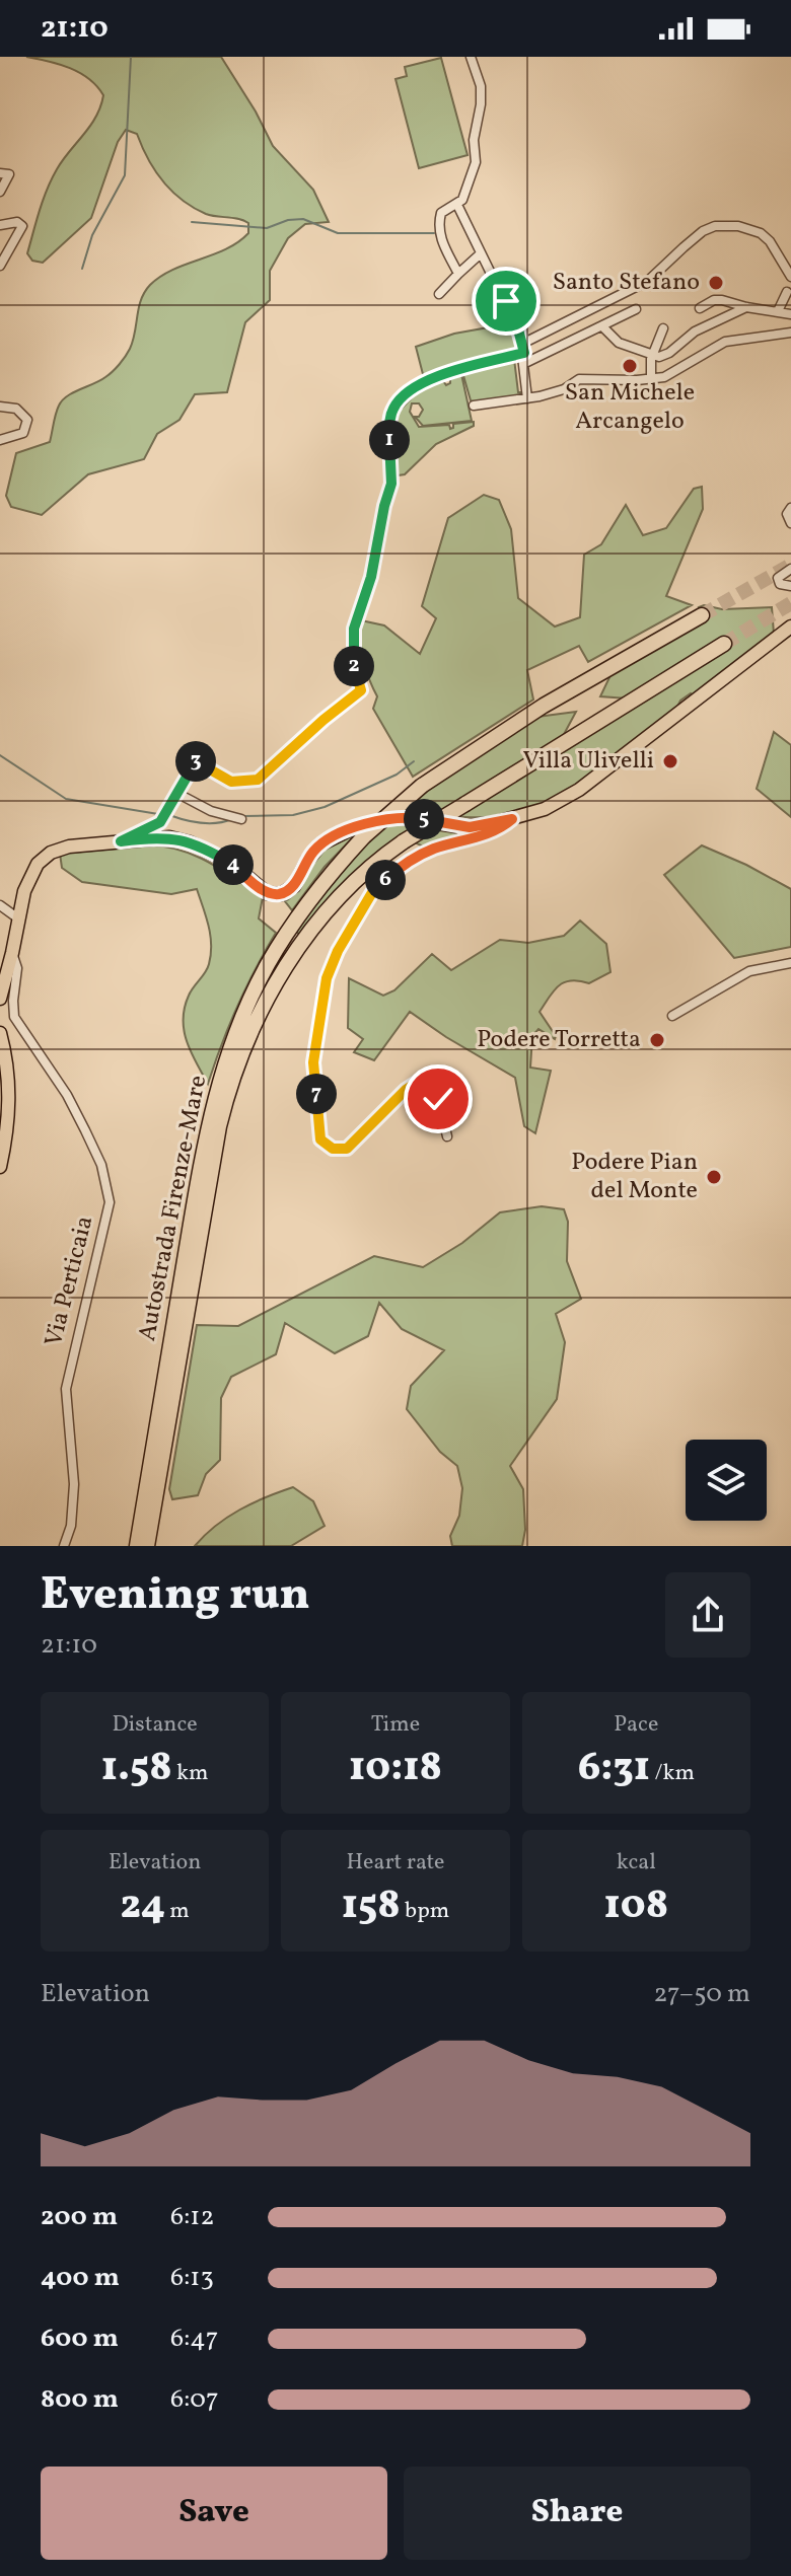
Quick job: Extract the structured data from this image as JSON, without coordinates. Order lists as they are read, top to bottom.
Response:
{
  "streets": {
    "highway": ["Autostrada Firenze-Mare"],
    "street": ["Via Perticaia"]
  },
  "places": [
    "Santo Stefano",
    "San Michele Arcangelo",
    "Villa Ulivelli",
    "Podere Torretta",
    "Podere Pian del Monte"
  ],
  "page": {
    "status": "21:10",
    "pins": [
      "1",
      "2",
      "3",
      "5",
      "4",
      "6",
      "7"
    ],
    "heading": ["Evening run", "21:10"],
    "stats": [
      ["Distance", "1.58 km"],
      ["Time", "10:18"],
      ["Pace", "6:31 /km"],
      ["Elevation", "24 m"],
      ["Heart rate", "158 bpm"],
      ["kcal", "108"]
    ],
    "chart": ["Elevation", "27–50 m"],
    "list": [
      {
        "name": "200 m",
        "note": "6:12"
      },
      {
        "name": "400 m",
        "note": "6:13"
      },
      {
        "name": "600 m",
        "note": "6:47"
      },
      {
        "name": "800 m",
        "note": "6:07"
      }
    ],
    "buttons": ["Save", "Share"]
  }
}
